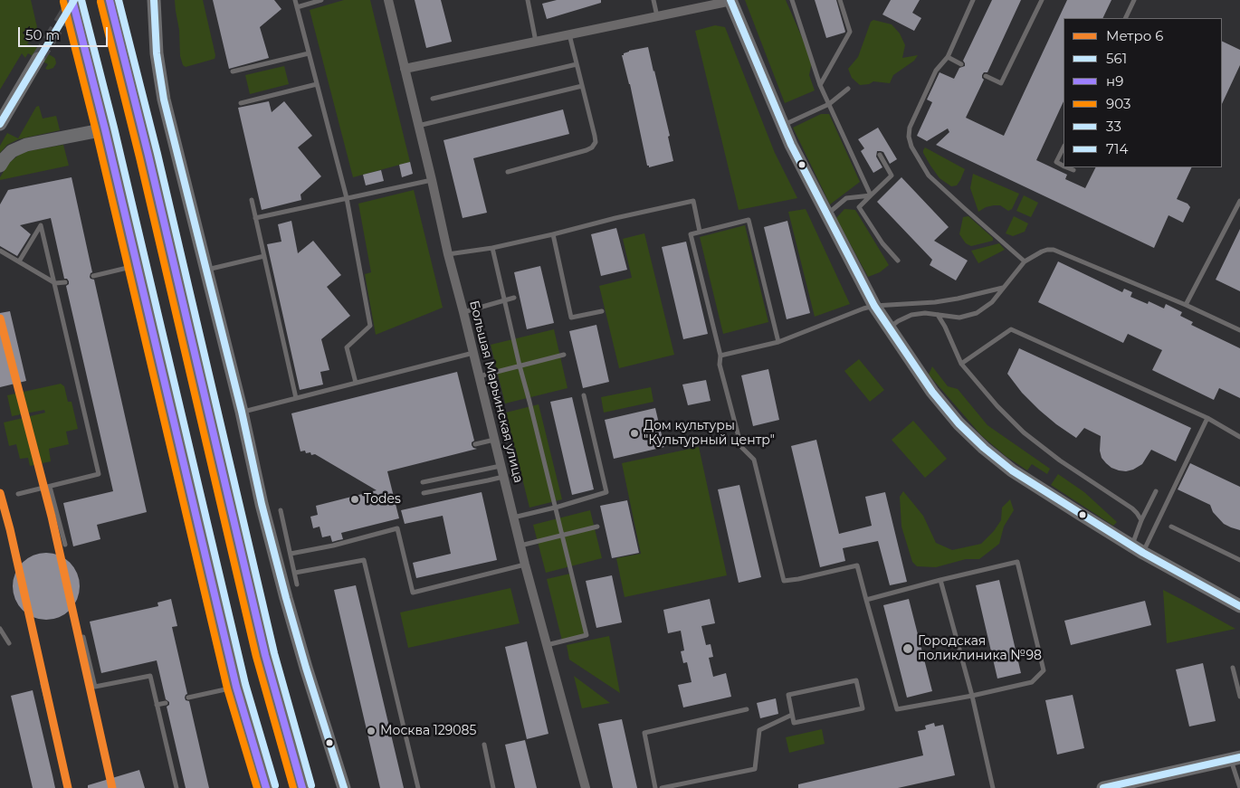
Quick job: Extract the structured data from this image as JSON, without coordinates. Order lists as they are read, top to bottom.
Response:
{
  "streets": {
    "street": ["Большая Марьинская улица"]
  },
  "places": [
    "Дом культуры \"Культурный центр\"",
    "Todes",
    "Городская поликлиника №98",
    "Москва 129085"
  ],
  "lines": [
    "transit line 561",
    "transit line н9",
    "transit line 33",
    "transit line 714",
    "transit line 903",
    "metro line 6"
  ],
  "legend": [
    "Метро 6",
    "561",
    "н9",
    "903",
    "33",
    "714"
  ],
  "scale_bar": "50 m"
}
